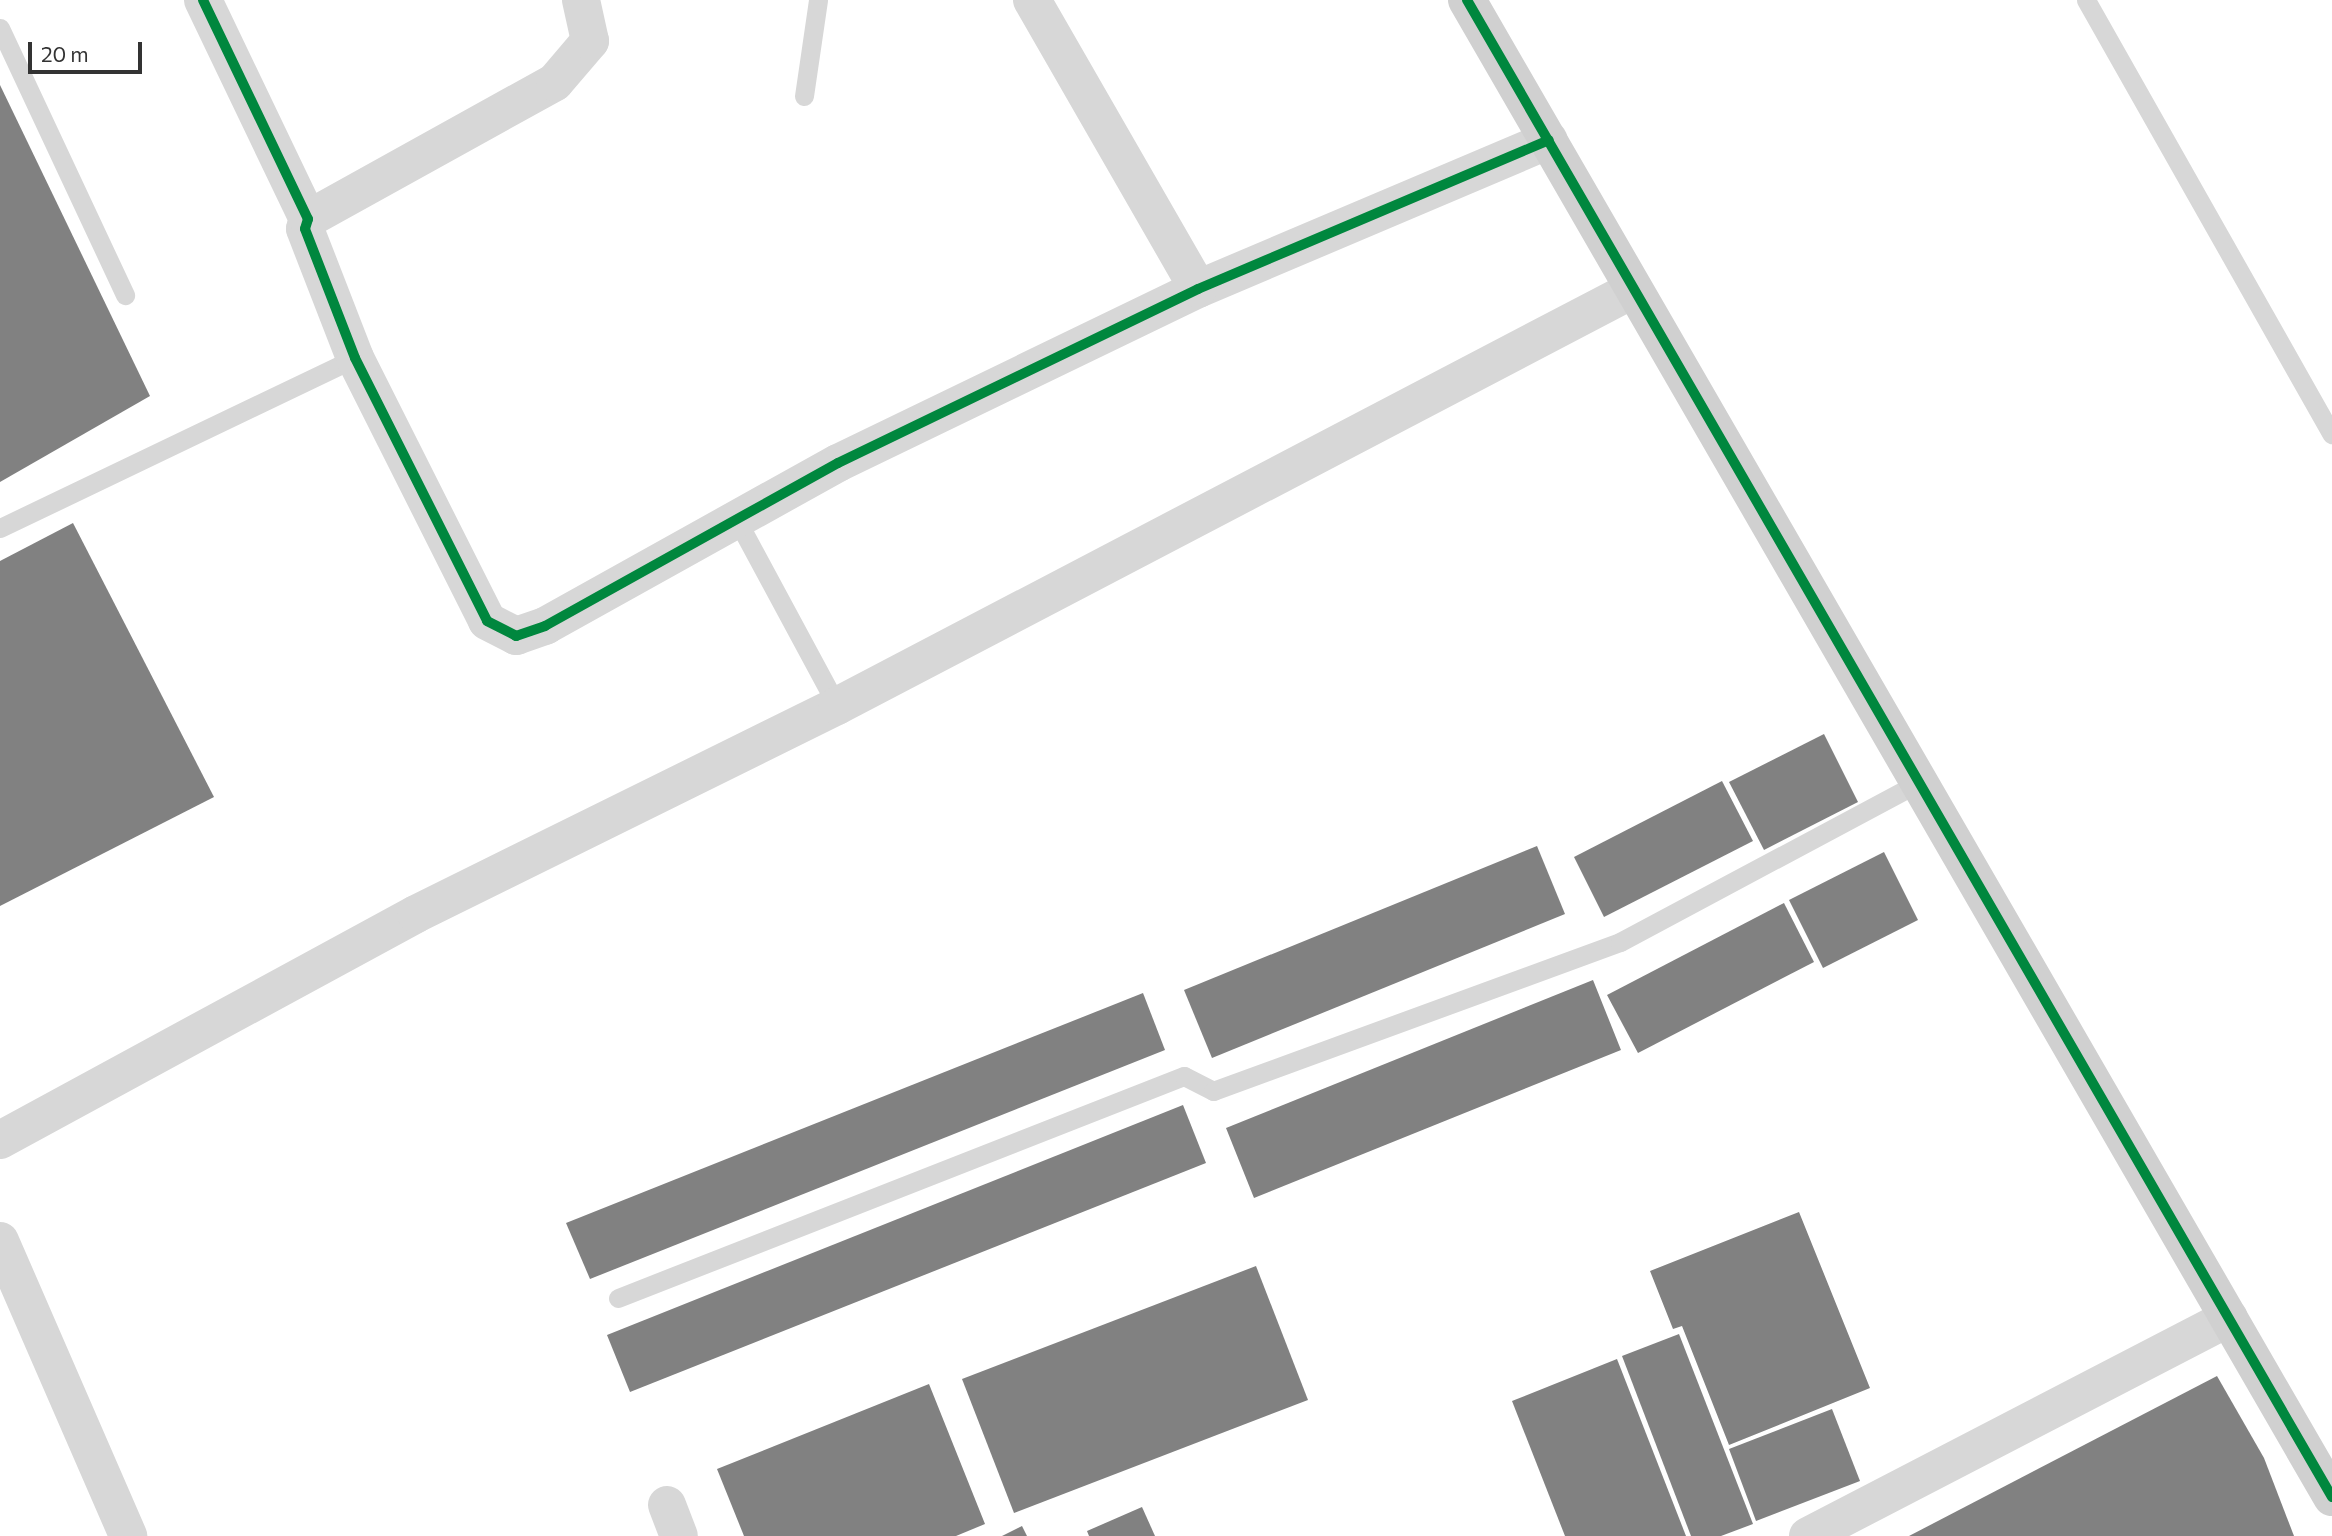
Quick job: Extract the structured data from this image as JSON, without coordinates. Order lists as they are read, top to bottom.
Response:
{
  "scale_bar": "20 m"
}
